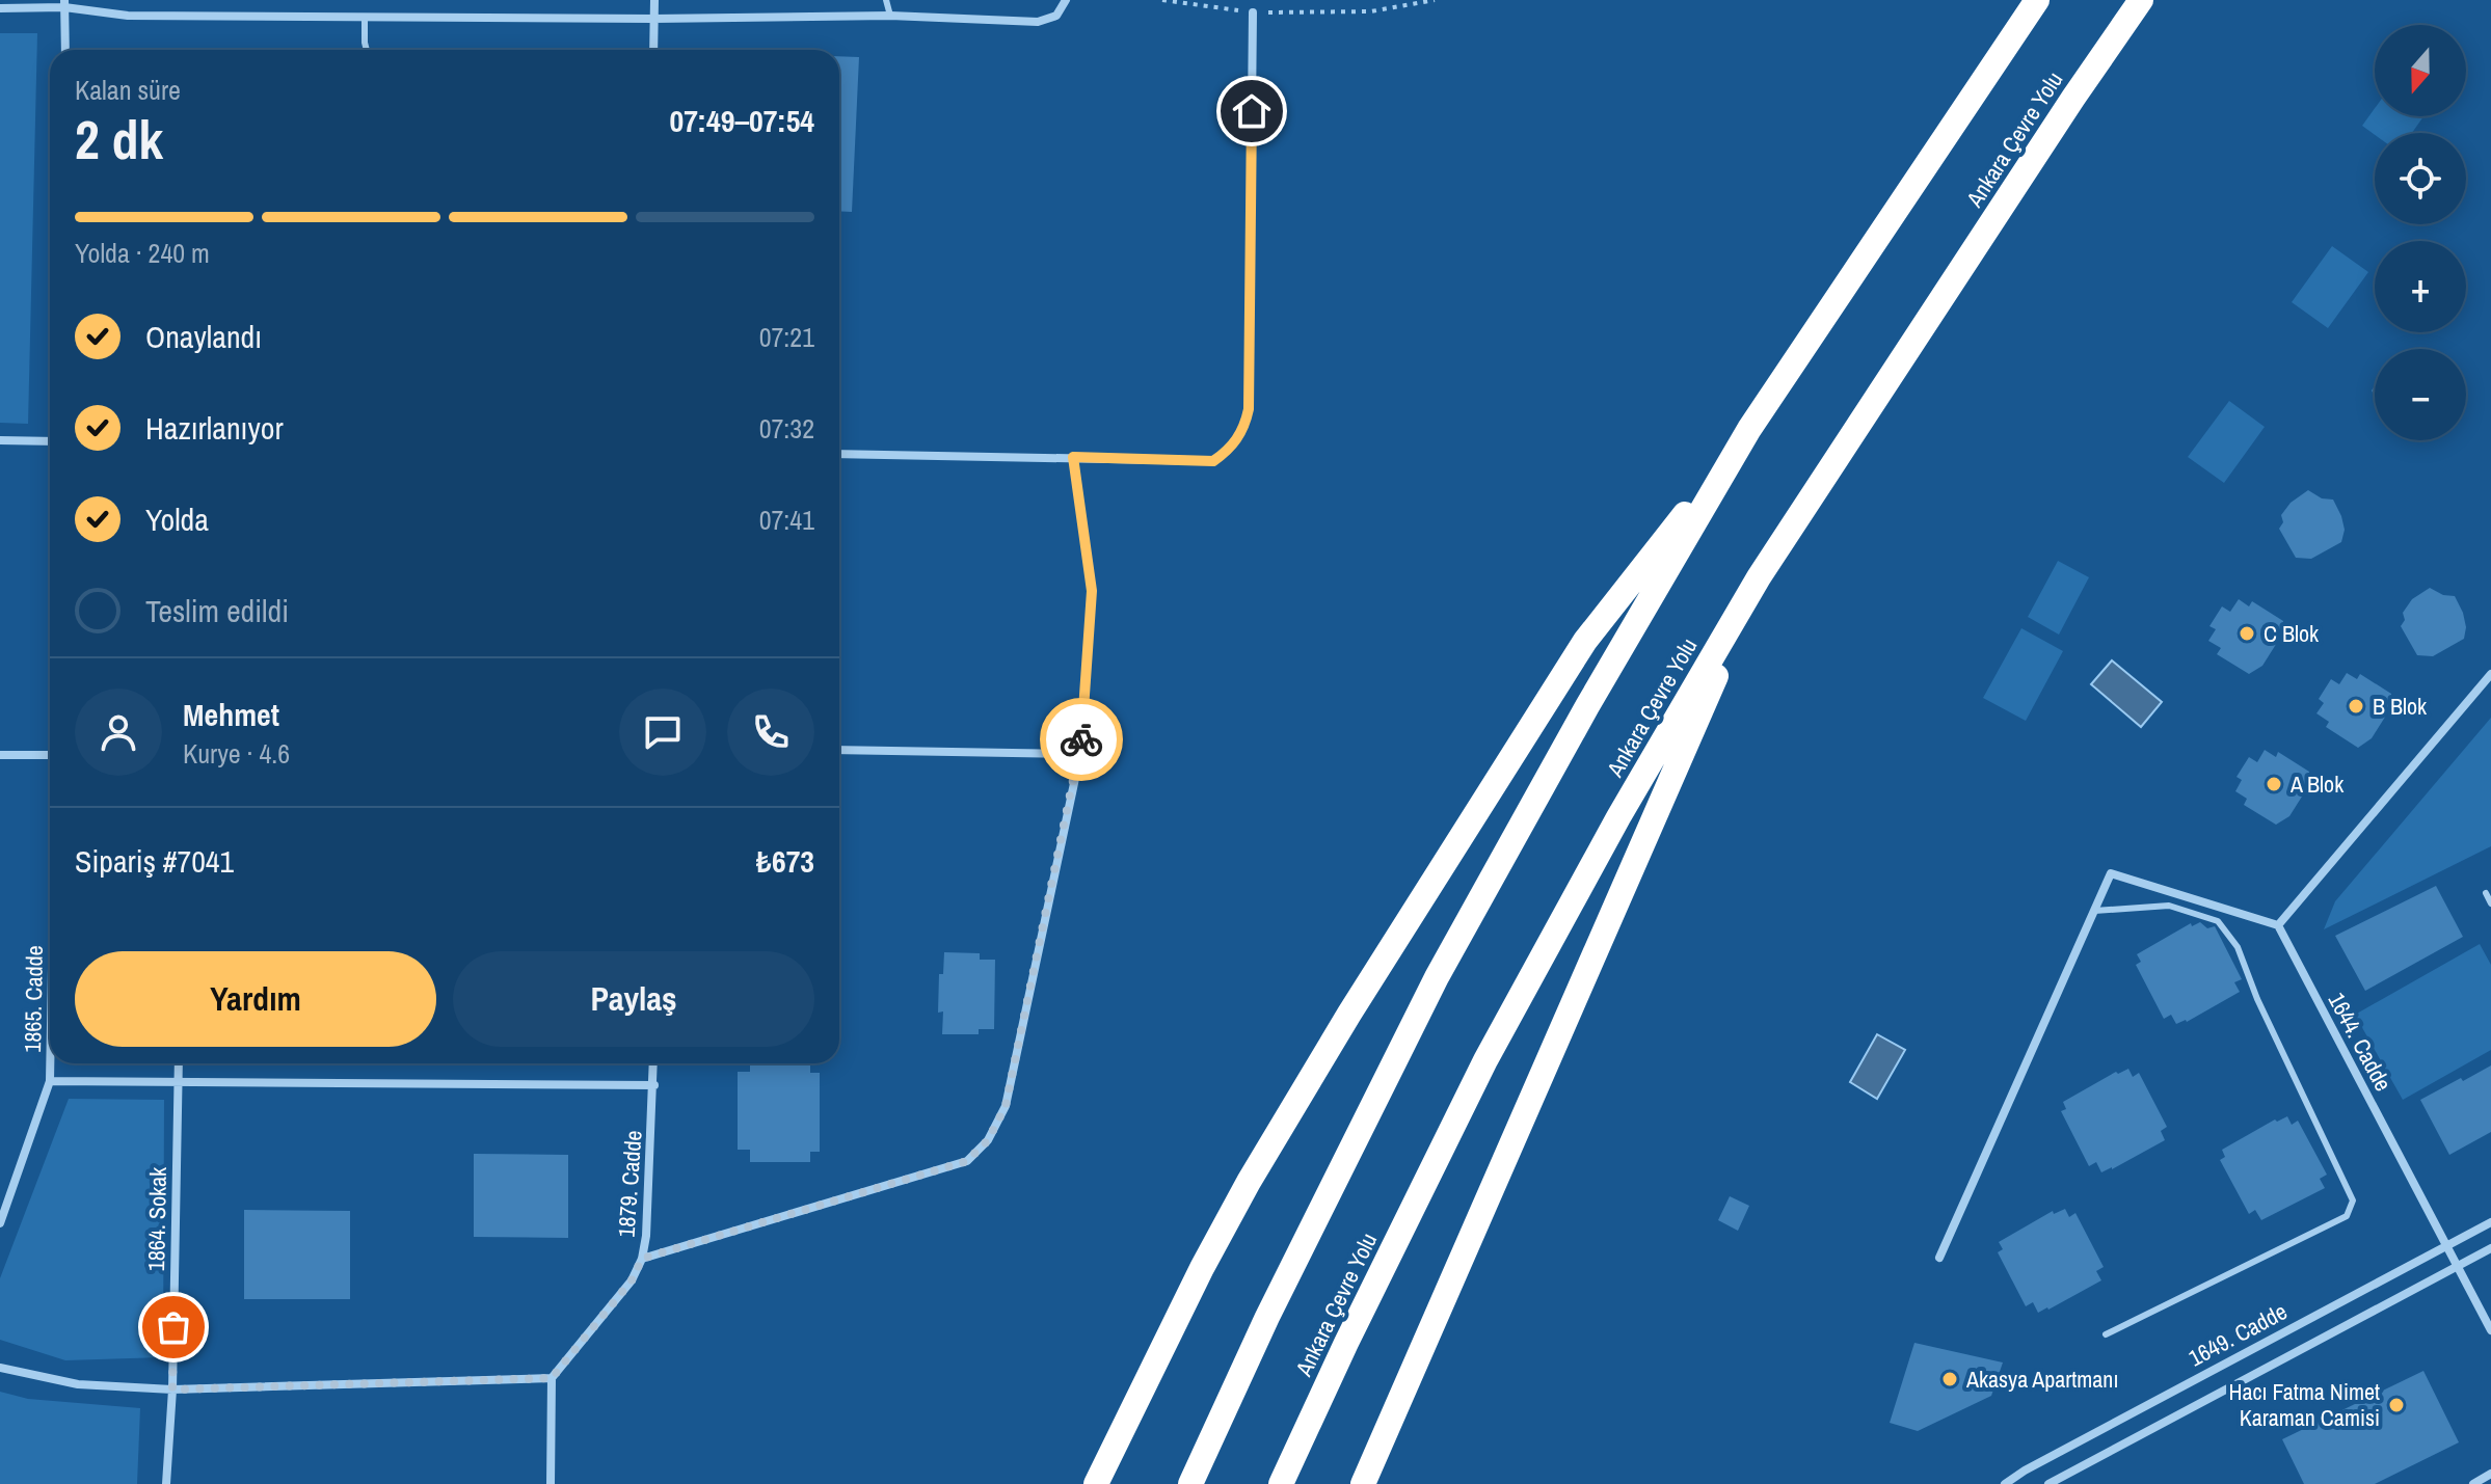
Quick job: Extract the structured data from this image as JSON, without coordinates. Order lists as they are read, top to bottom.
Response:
{
  "streets": {
    "highway": ["Ankara Çevre Yolu"],
    "street": [
      "1865. Cadde",
      "1644. Cadde",
      "1879. Cadde",
      "1864. Sokak",
      "1649. Cadde"
    ]
  },
  "crossings": [
    ["1644. Cadde", "1649. Cadde"]
  ],
  "places": [
    "C Blok",
    "B Blok",
    "A Blok",
    "Akasya Apartmanı",
    "Hacı Fatma Nimet Karaman Camisi"
  ],
  "north": "bottom",
  "page": {
    "map_buttons": ["+", "−"],
    "heading": ["2 dk", "Kalan süre", "07:49–07:54"],
    "panel": [
      "Mehmet",
      "Kurye · 4.6",
      "Sipariş #7041",
      "₺673"
    ],
    "bar": "Yolda · 240 m",
    "list": [
      ["Onaylandı", "07:21"],
      ["Hazırlanıyor", "07:32"],
      ["Yolda", "07:41"],
      "Teslim edildi"
    ],
    "buttons": ["Yardım", "Paylaş"]
  }
}
